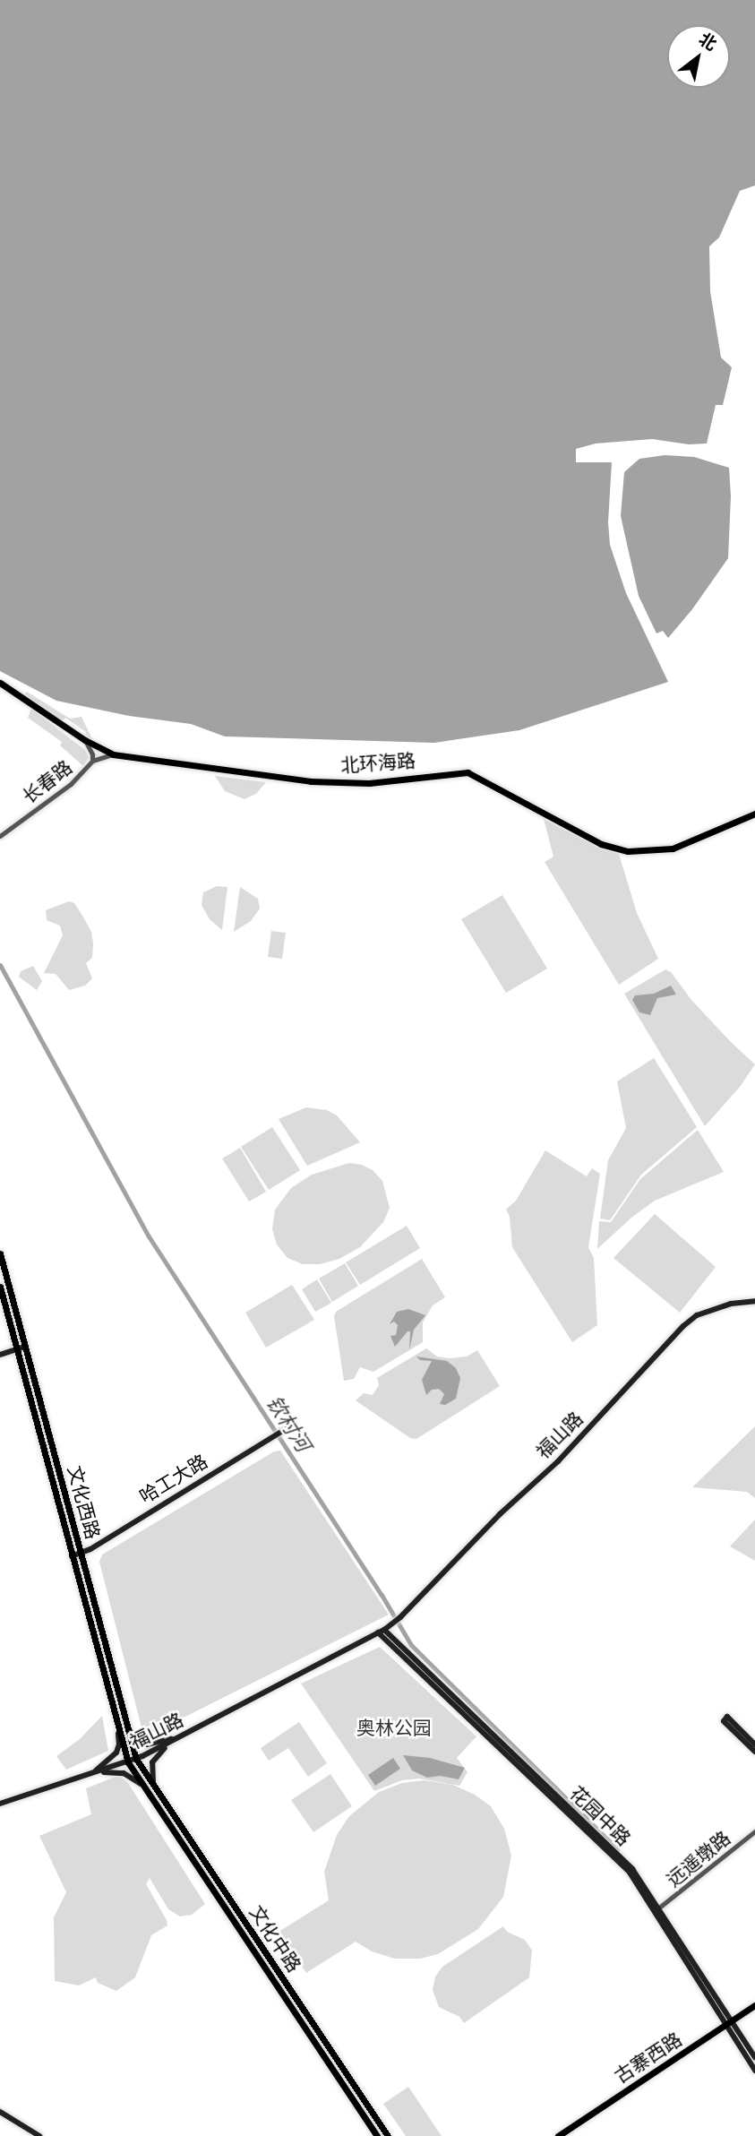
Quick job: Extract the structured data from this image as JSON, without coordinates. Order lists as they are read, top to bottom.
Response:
{
  "streets": {
    "main road": [
      "北环海路",
      "福山路",
      "哈工大路",
      "文化西路",
      "花园中路",
      "文化中路",
      "古寨西路"
    ],
    "street": ["长春路", "远遥墩路"]
  },
  "crossings": [
    ["北环海路", "长春路"],
    ["福山路", "文化西路"],
    ["福山路", "花园中路"],
    ["福山路", "文化中路"],
    ["哈工大路", "文化西路"],
    ["文化西路", "文化中路"],
    ["花园中路", "远遥墩路"],
    ["花园中路", "古寨西路"]
  ],
  "water": ["钦村河"],
  "parks": ["奥林公园"],
  "north": "top right"
}
